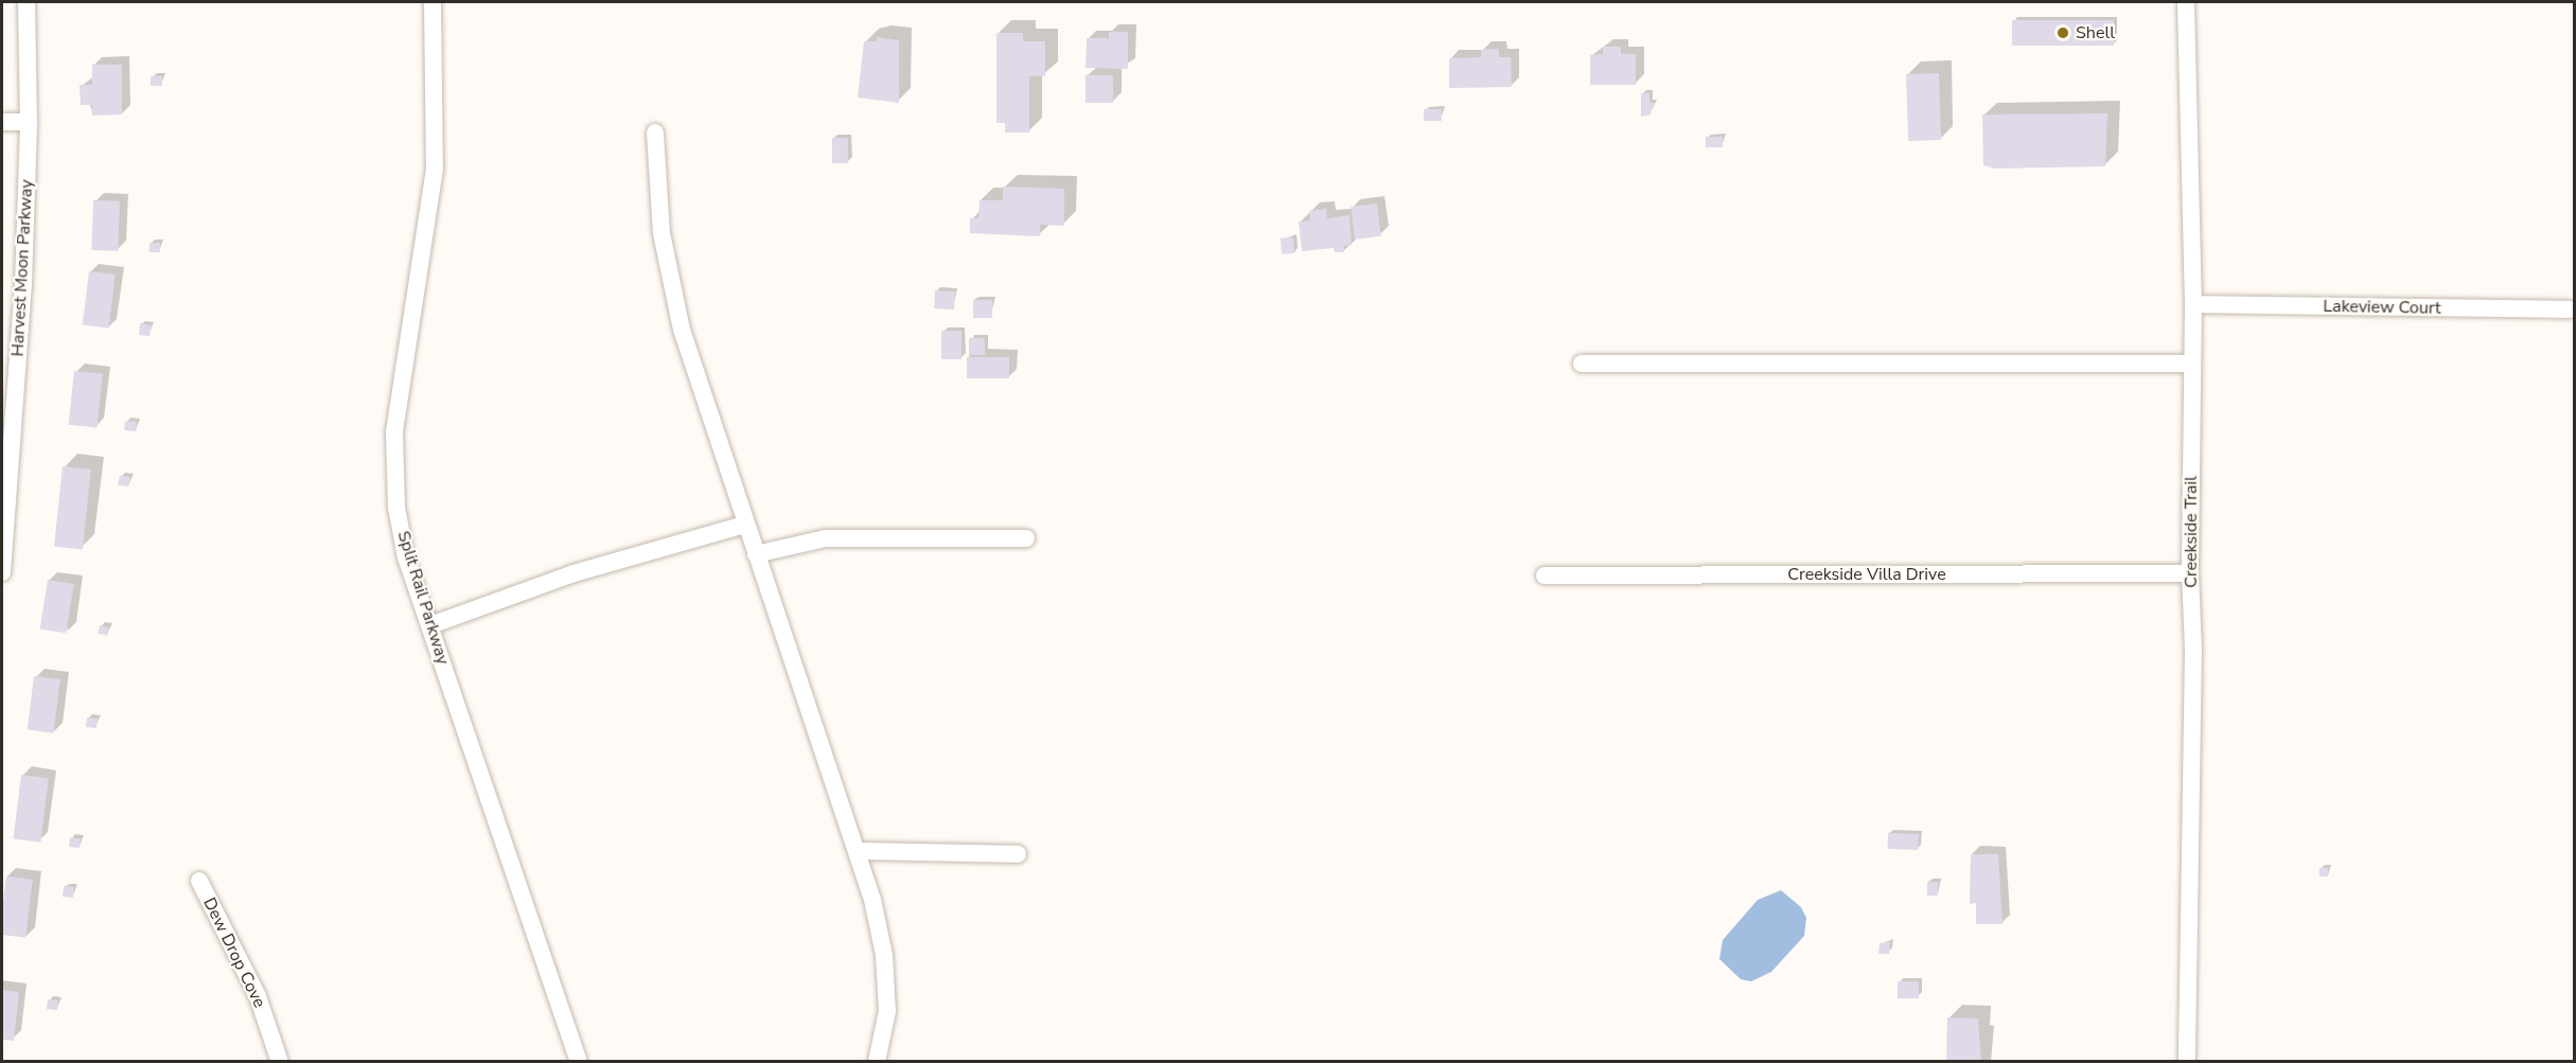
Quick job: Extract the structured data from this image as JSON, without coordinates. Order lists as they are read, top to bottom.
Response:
{
  "streets": {
    "street": [
      "Harvest Moon Parkway",
      "Lakeview Court",
      "Creekside Trail",
      "Creekside Villa Drive",
      "Split Rail Parkway",
      "Dew Drop Cove"
    ]
  },
  "crossings": [
    ["Lakeview Court", "Creekside Trail"],
    ["Creekside Trail", "Creekside Villa Drive"]
  ],
  "places": ["Shell"]
}
